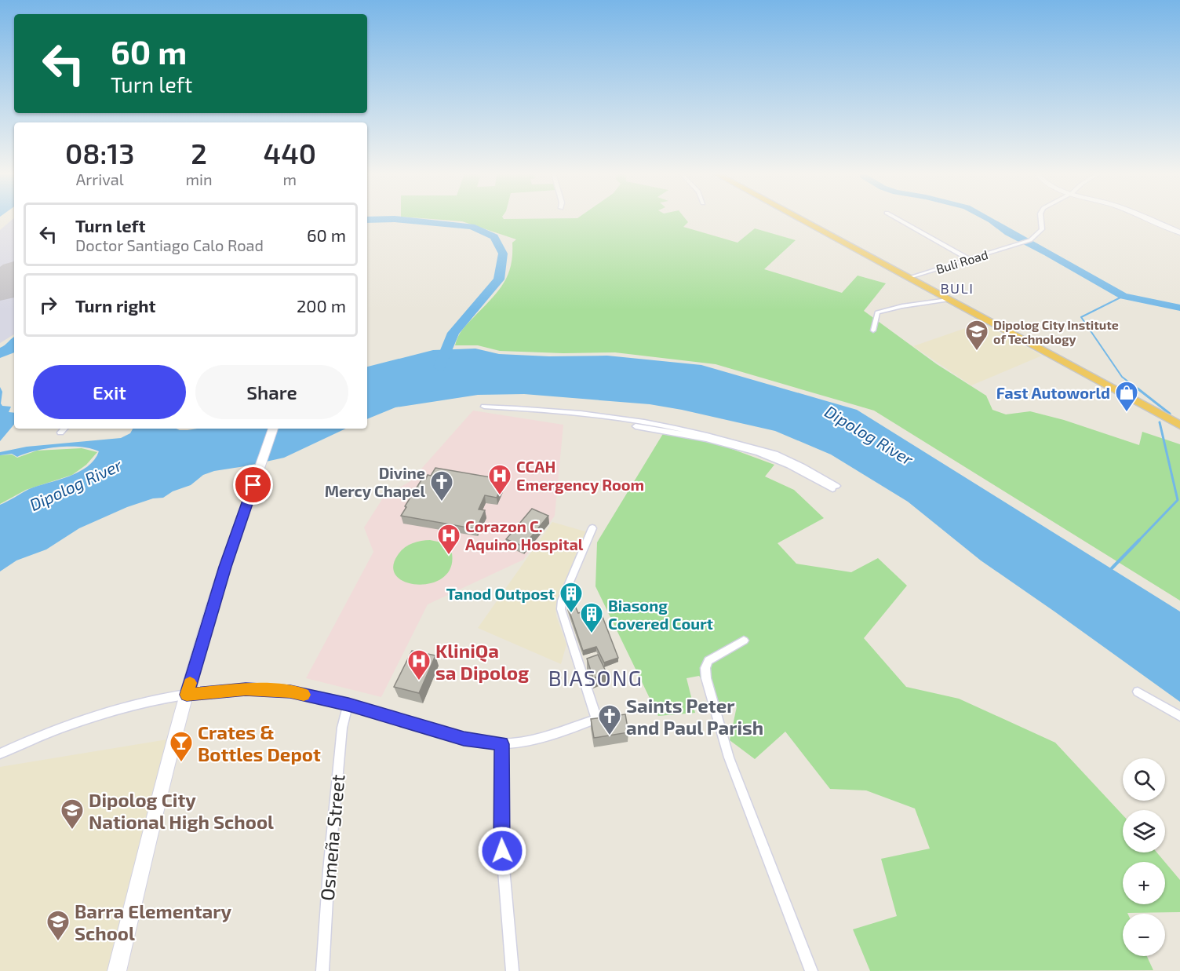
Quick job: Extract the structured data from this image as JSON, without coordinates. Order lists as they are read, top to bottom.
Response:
{
  "streets": {
    "street": ["Buli Road", "Osmeña Street"]
  },
  "districts": ["BULI", "BIASONG"],
  "water": ["Dipolog River"],
  "places": {
    "school or university": ["Dipolog City Institute of Technology", "Dipolog City National High School", "Barra Elementary School"],
    "shop": ["Fast Autoworld"],
    "hospital": ["CCAH Emergency Room", "Corazon C. Aquino Hospital", "KliniQa sa Dipolog"],
    "church": ["Divine Mercy Chapel", "Saints Peter and Paul Parish"],
    "building": ["Tanod Outpost", "Biasong Covered Court"],
    "bar": ["Crates & Bottles Depot"]
  },
  "page": {
    "turn": ["60 m", "Turn left"],
    "eta": [
      "08:13",
      "Arrival",
      "2",
      "min",
      "440",
      "m"
    ],
    "list": [
      {
        "name": "Turn left",
        "note": "Doctor Santiago Calo Road",
        "value": "60 m"
      },
      {
        "name": "Turn right",
        "value": "200 m"
      }
    ],
    "buttons": ["Exit", "Share"],
    "map_buttons": ["+", "−"]
  }
}
